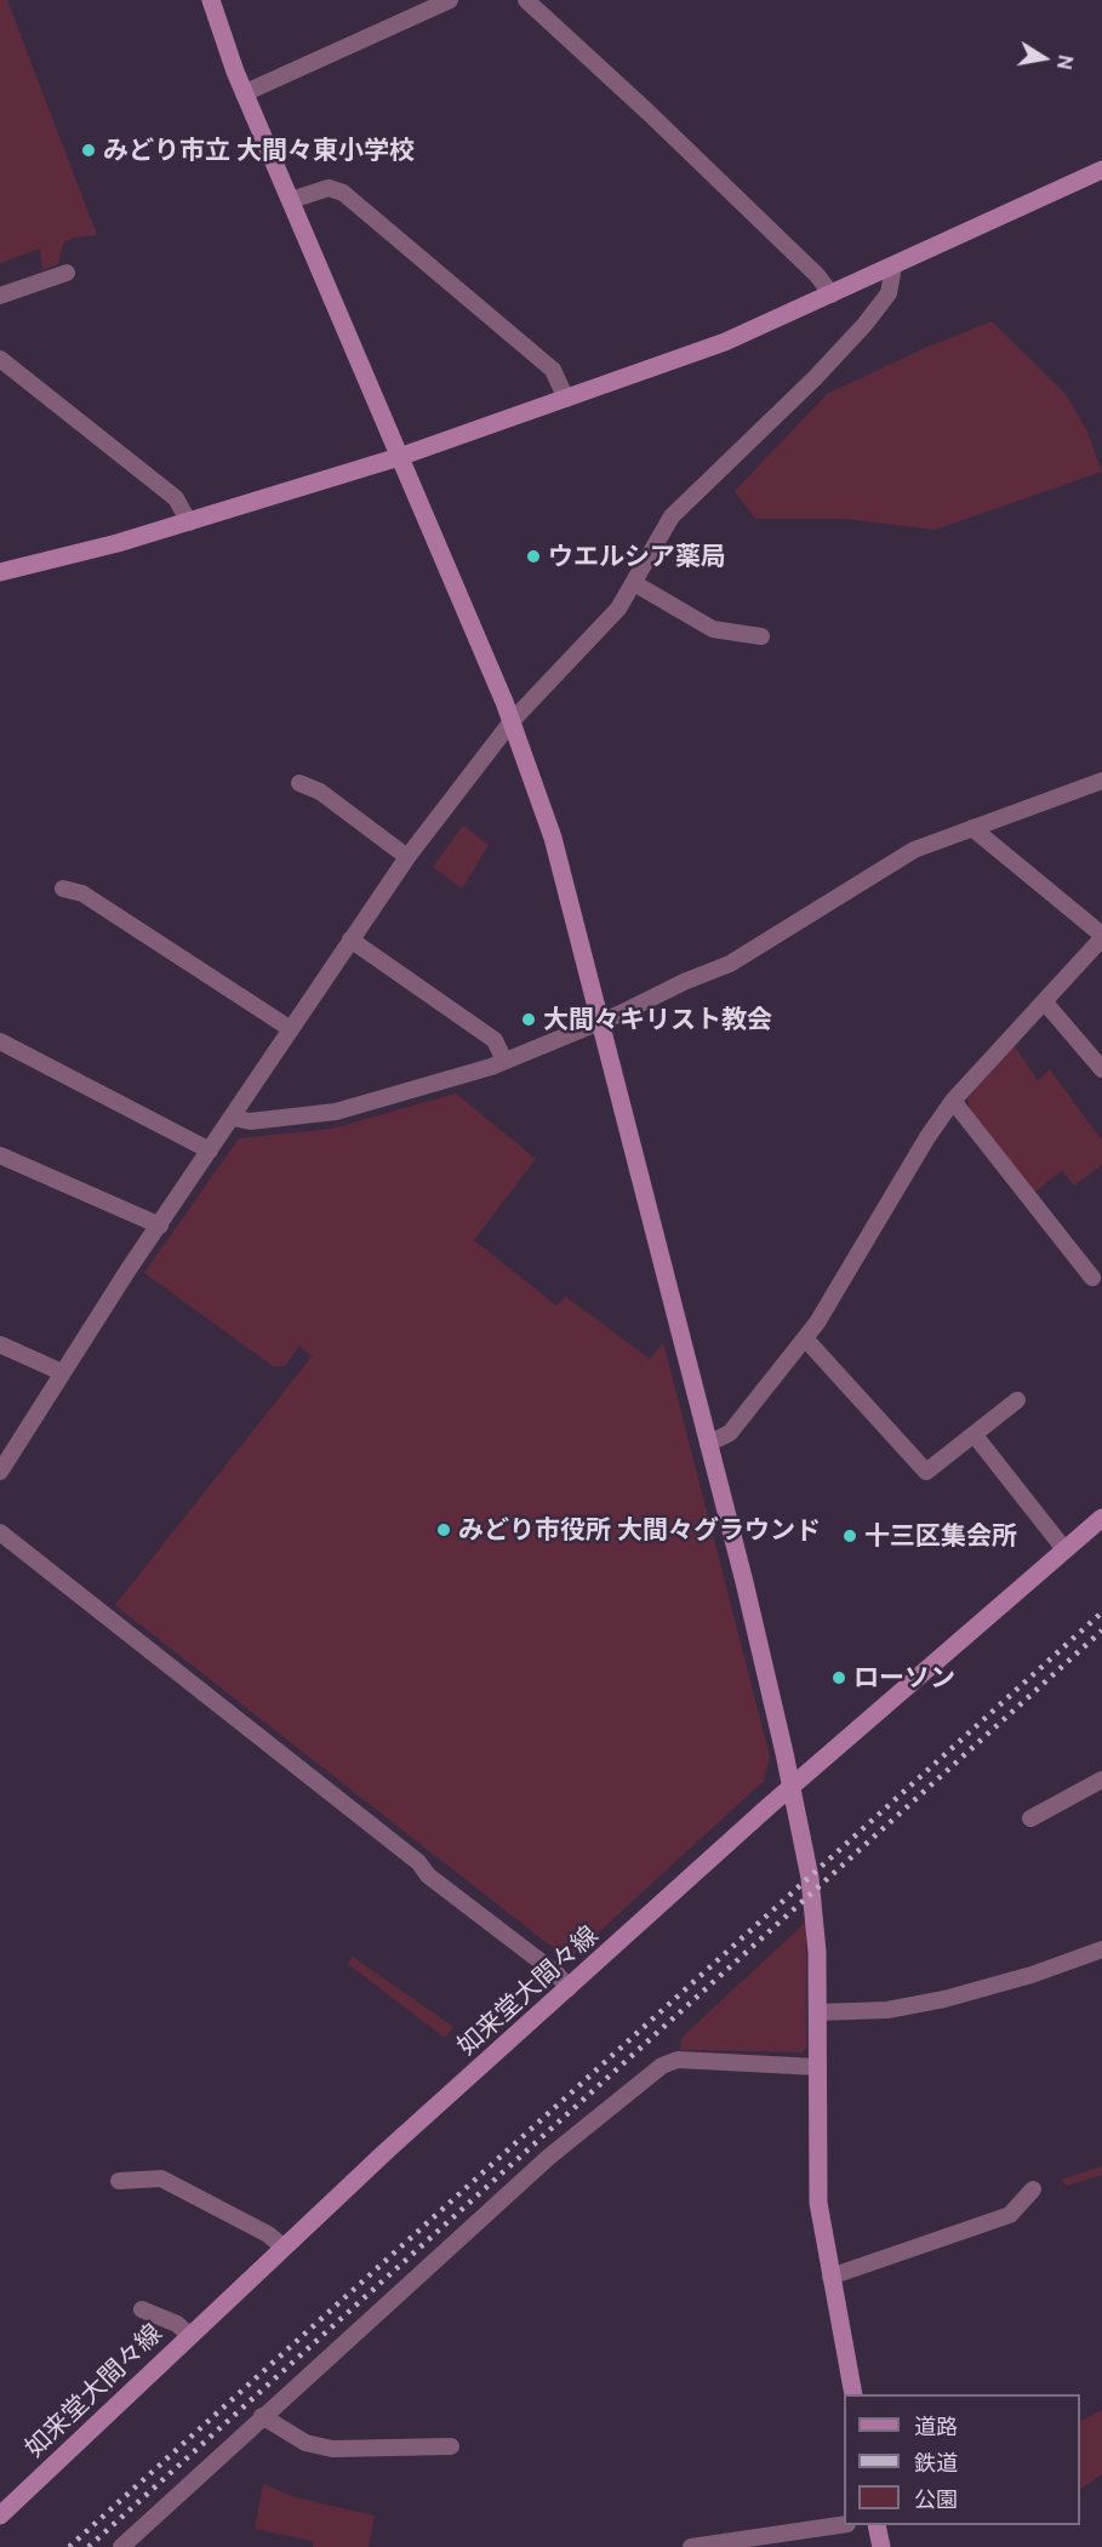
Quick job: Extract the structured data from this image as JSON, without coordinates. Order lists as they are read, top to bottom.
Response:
{
  "streets": {
    "street": ["如来堂大間々線"]
  },
  "places": [
    "みどり市立 大間々東小学校",
    "ウエルシア薬局",
    "大間々キリスト教会",
    "みどり市役所 大間々グラウンド",
    "十三区集会所",
    "ローソン"
  ],
  "legend": ["道路", "鉄道", "公園"],
  "north": "right"
}
